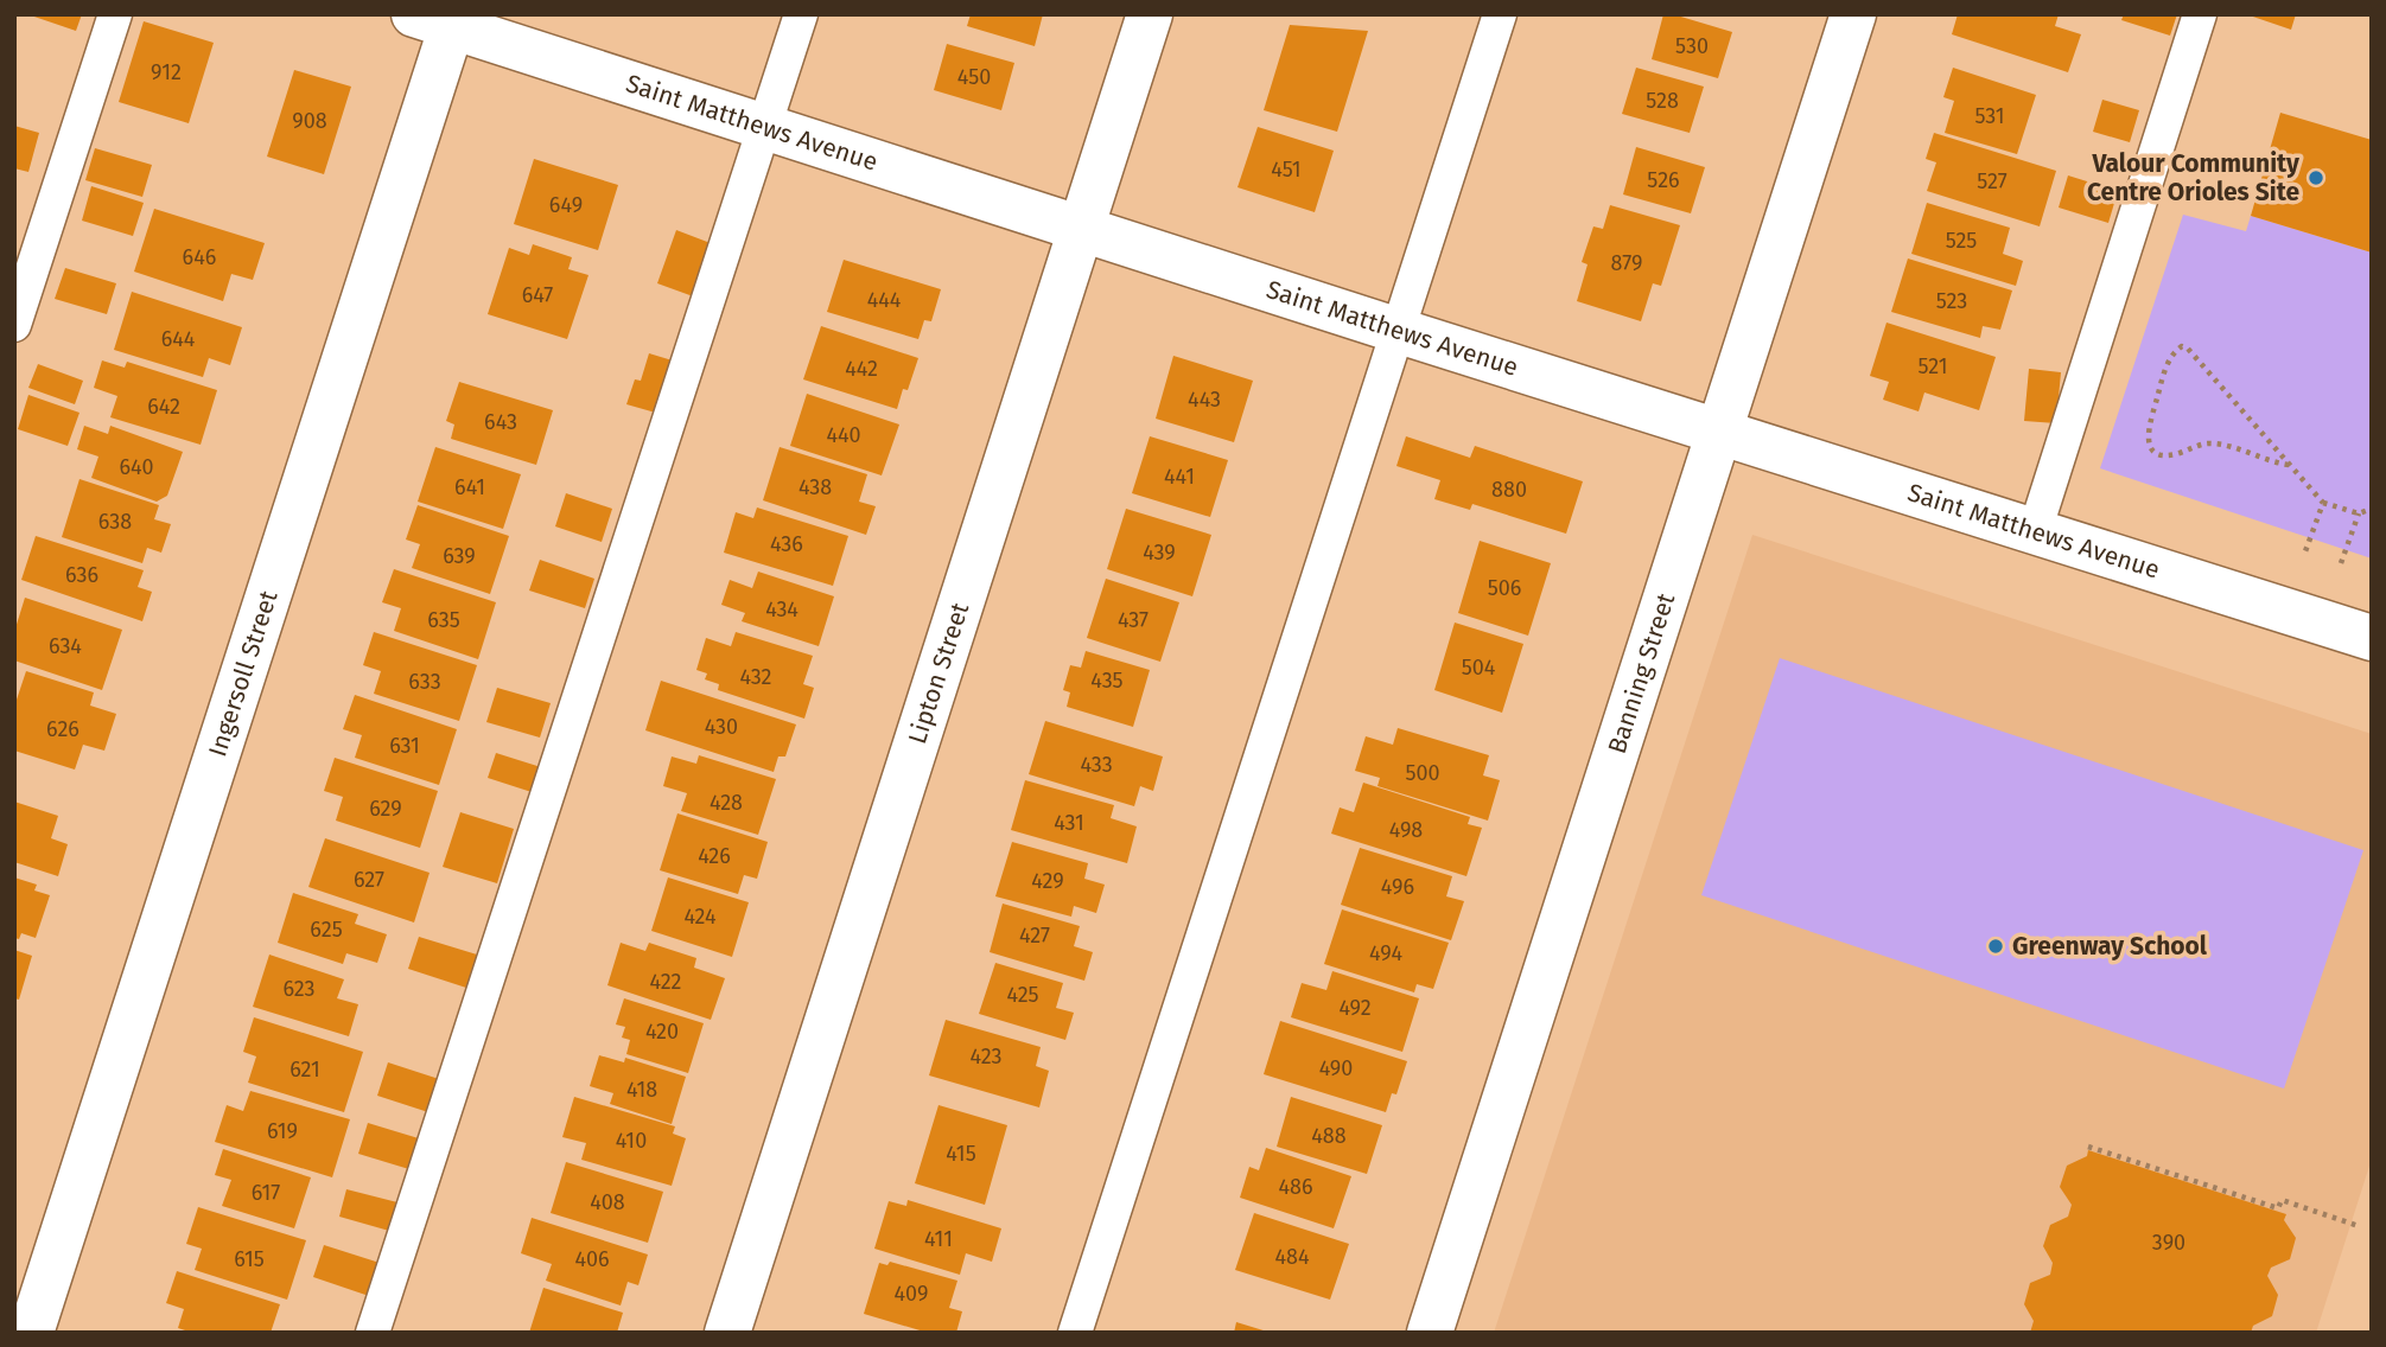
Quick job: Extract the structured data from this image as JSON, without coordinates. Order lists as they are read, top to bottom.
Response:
{
  "streets": {
    "street": [
      "Saint Matthews Avenue",
      "Ingersoll Street",
      "Lipton Street",
      "Banning Street"
    ]
  },
  "crossings": [
    ["Saint Matthews Avenue", "Ingersoll Street"],
    ["Saint Matthews Avenue", "Lipton Street"],
    ["Saint Matthews Avenue", "Banning Street"]
  ],
  "places": ["Valour Community Centre Orioles Site", "Greenway School"],
  "house_numbers": [
    "530",
    "912",
    "450",
    "528",
    "531",
    "908",
    "451",
    "526",
    "527",
    "649",
    "525",
    "646",
    "879",
    "647",
    "444",
    "523",
    "644",
    "521",
    "442",
    "443",
    "642",
    "643",
    "440",
    "640",
    "441",
    "641",
    "438",
    "880",
    "638",
    "436",
    "439",
    "639",
    "636",
    "506",
    "434",
    "635",
    "437",
    "634",
    "504",
    "432",
    "435",
    "633",
    "430",
    "626",
    "631",
    "433",
    "500",
    "428",
    "629",
    "431",
    "498",
    "426",
    "627",
    "429",
    "496",
    "424",
    "625",
    "427",
    "494",
    "422",
    "623",
    "425",
    "492",
    "420",
    "423",
    "490",
    "621",
    "418",
    "619",
    "488",
    "410",
    "415",
    "486",
    "617",
    "408",
    "411",
    "390",
    "484",
    "615",
    "406",
    "409"
  ]
}
